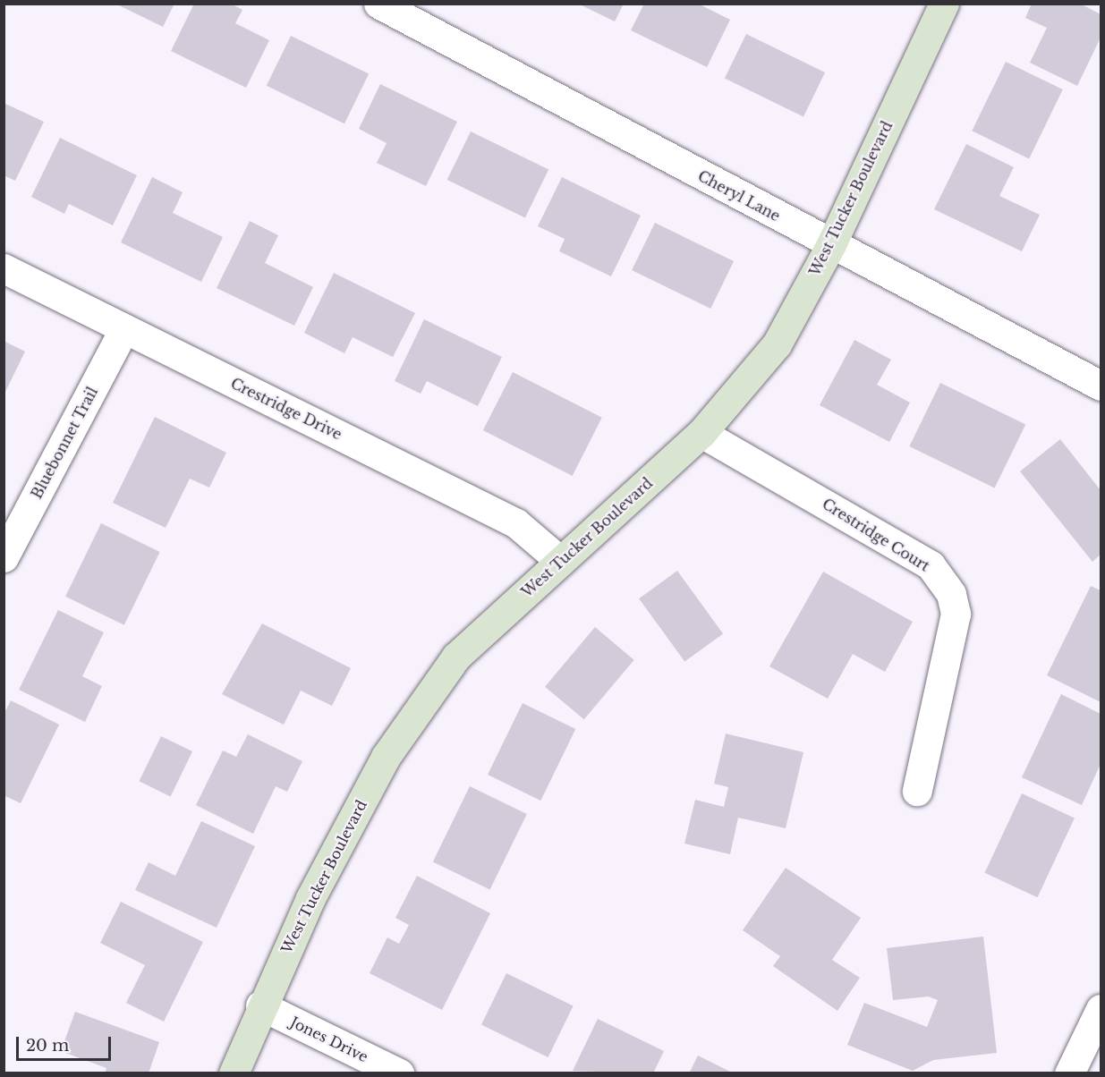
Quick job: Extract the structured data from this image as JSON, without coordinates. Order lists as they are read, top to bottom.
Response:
{
  "streets": {
    "street": [
      "Cheryl Lane",
      "West Tucker Boulevard",
      "Crestridge Drive",
      "Bluebonnet Trail",
      "Crestridge Court",
      "Jones Drive"
    ]
  },
  "crossings": [
    ["Cheryl Lane", "West Tucker Boulevard"],
    ["West Tucker Boulevard", "Crestridge Drive"],
    ["West Tucker Boulevard", "Crestridge Court"],
    ["West Tucker Boulevard", "Jones Drive"],
    ["Crestridge Drive", "Bluebonnet Trail"]
  ],
  "scale_bar": "20 m"
}
